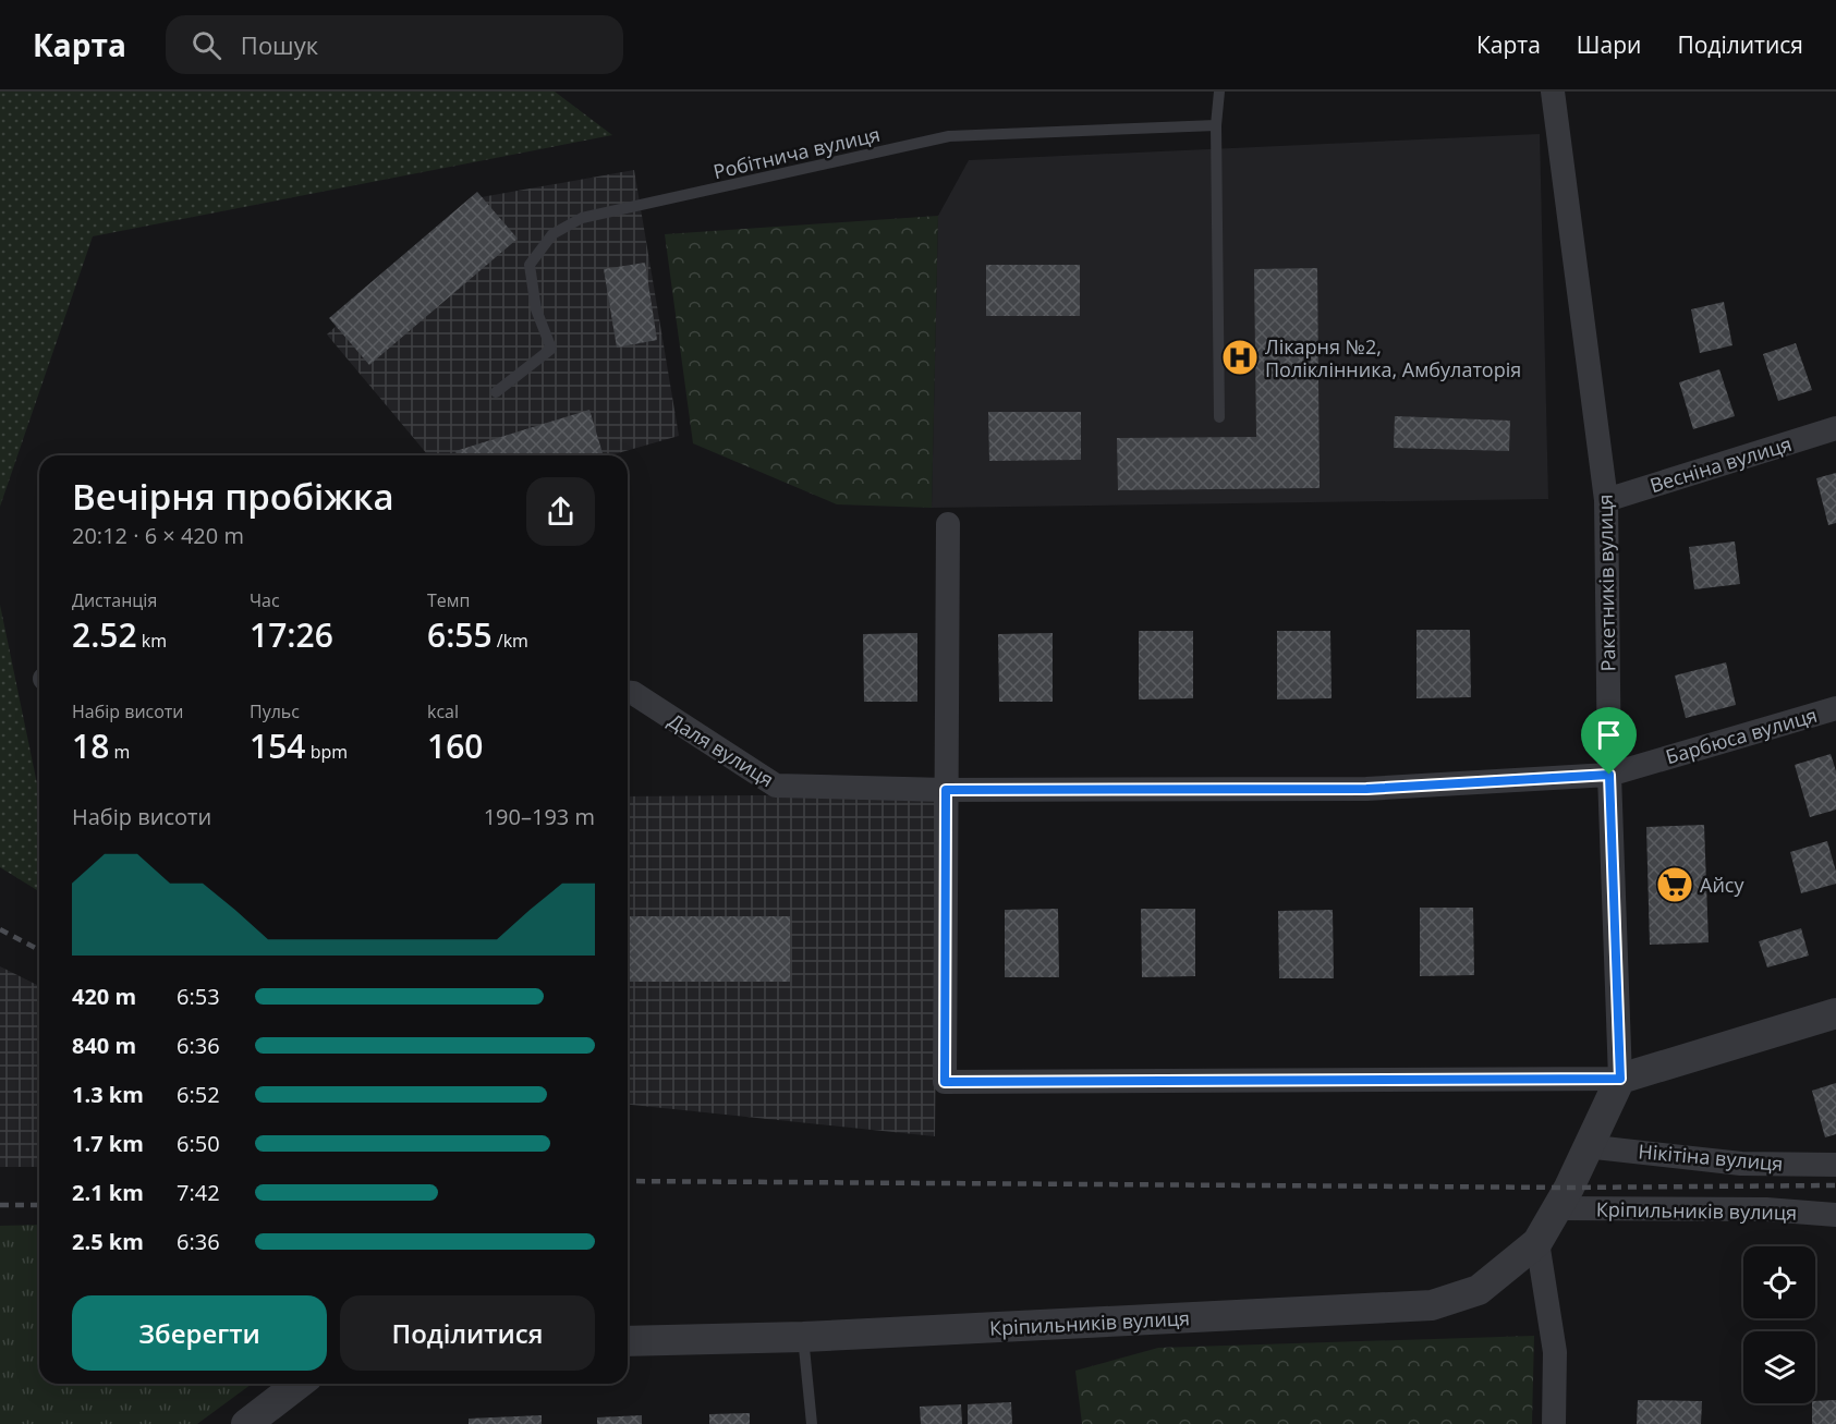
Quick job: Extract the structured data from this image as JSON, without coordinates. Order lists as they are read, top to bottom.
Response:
{
  "streets": {
    "street": [
      "Весніна вулиця",
      "Ракетників вулиця",
      "Барбюса вулиця",
      "Даля вулиця",
      "Нікітіна вулиця",
      "Кріпильників вулиця"
    ],
    "lane": ["Робітнича вулиця"]
  },
  "crossings": [
    ["Весніна вулиця", "Ракетників вулиця"],
    ["Ракетників вулиця", "Барбюса вулиця"],
    ["Ракетників вулиця", "Даля вулиця"],
    ["Ракетників вулиця", "Кріпильників вулиця"],
    ["Барбюса вулиця", "Даля вулиця"],
    ["Нікітіна вулиця", "Кріпильників вулиця"]
  ],
  "places": {
    "hospital": ["Лікарня №2, Поліклінника, Амбулаторія"],
    "supermarket": ["Айсу"]
  },
  "page": {
    "header": "Карта",
    "search": "Пошук",
    "nav": ["Карта", "Шари", "Поділитися"],
    "heading": ["Вечірня пробіжка", "20:12 · 6 × 420 m"],
    "stats": [
      ["Дистанція", "2.52 km"],
      ["Час", "17:26"],
      ["Темп", "6:55 /km"],
      ["Набір висоти", "18 m"],
      ["Пульс", "154 bpm"],
      ["kcal", "160"]
    ],
    "chart": ["Набір висоти", "190–193 m"],
    "list": [
      {
        "name": "420 m",
        "note": "6:53"
      },
      {
        "name": "840 m",
        "note": "6:36"
      },
      {
        "name": "1.3 km",
        "note": "6:52"
      },
      {
        "name": "1.7 km",
        "note": "6:50"
      },
      {
        "name": "2.1 km",
        "note": "7:42"
      },
      {
        "name": "2.5 km",
        "note": "6:36"
      }
    ],
    "buttons": ["Зберегти", "Поділитися"]
  }
}
